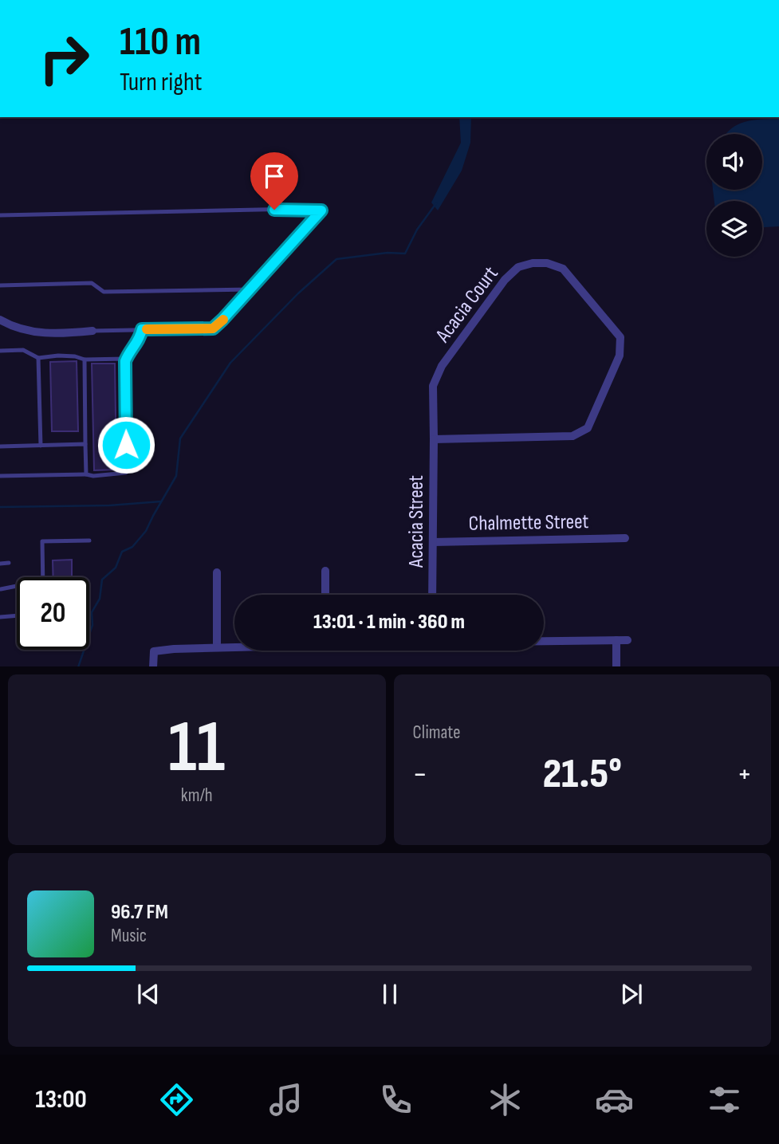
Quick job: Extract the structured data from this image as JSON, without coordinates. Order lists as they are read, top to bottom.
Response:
{
  "streets": {
    "street": ["Acacia Court", "Acacia Street", "Chalmette Street"]
  },
  "crossings": [
    ["Acacia Court", "Acacia Street"],
    ["Acacia Street", "Chalmette Street"]
  ],
  "page": {
    "turn": ["110 m", "Turn right"],
    "limit": "20",
    "trip": "13:01 · 1 min · 360 m",
    "tile": [
      ["11", "km/h"],
      "Climate"
    ],
    "heat": ["−", "21.5°", "+"],
    "song": ["96.7 FM", "Music"],
    "tabs": "13:00"
  }
}
